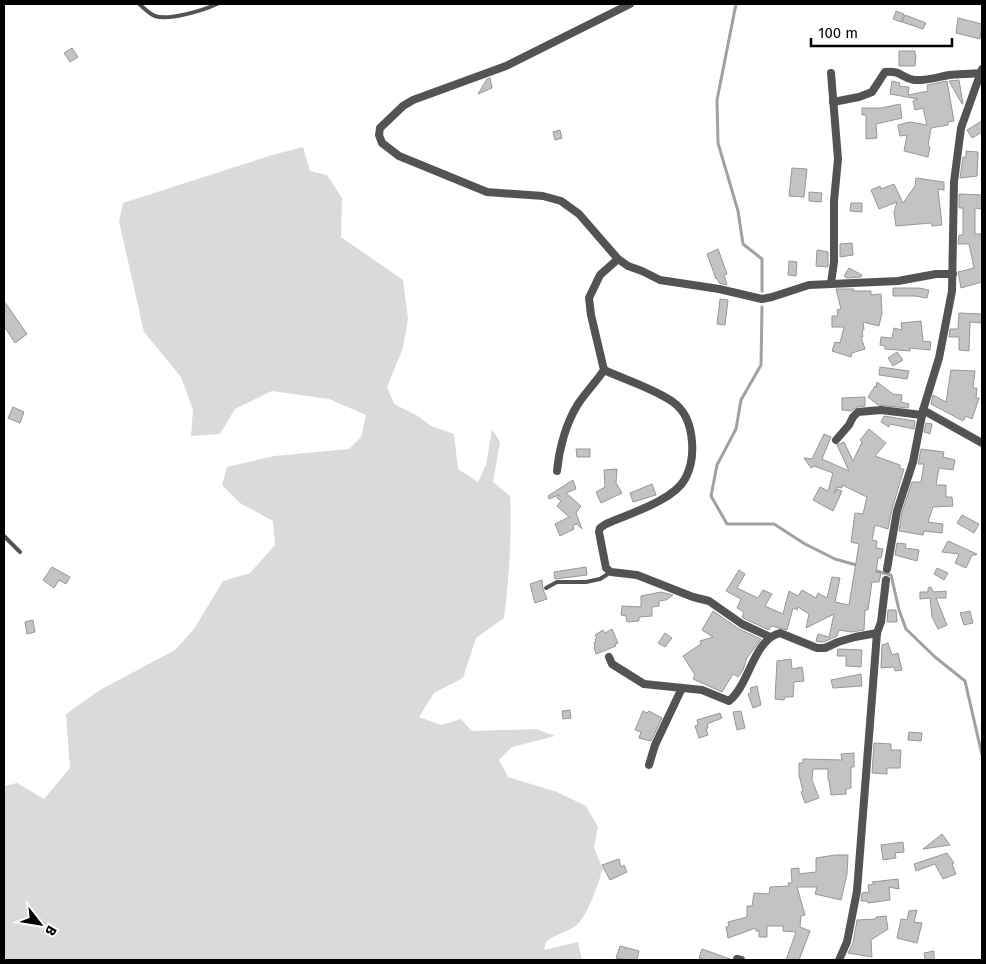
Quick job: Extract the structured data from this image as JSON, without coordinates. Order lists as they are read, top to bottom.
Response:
{
  "scale_bar": "100 m",
  "north": "bottom right"
}
